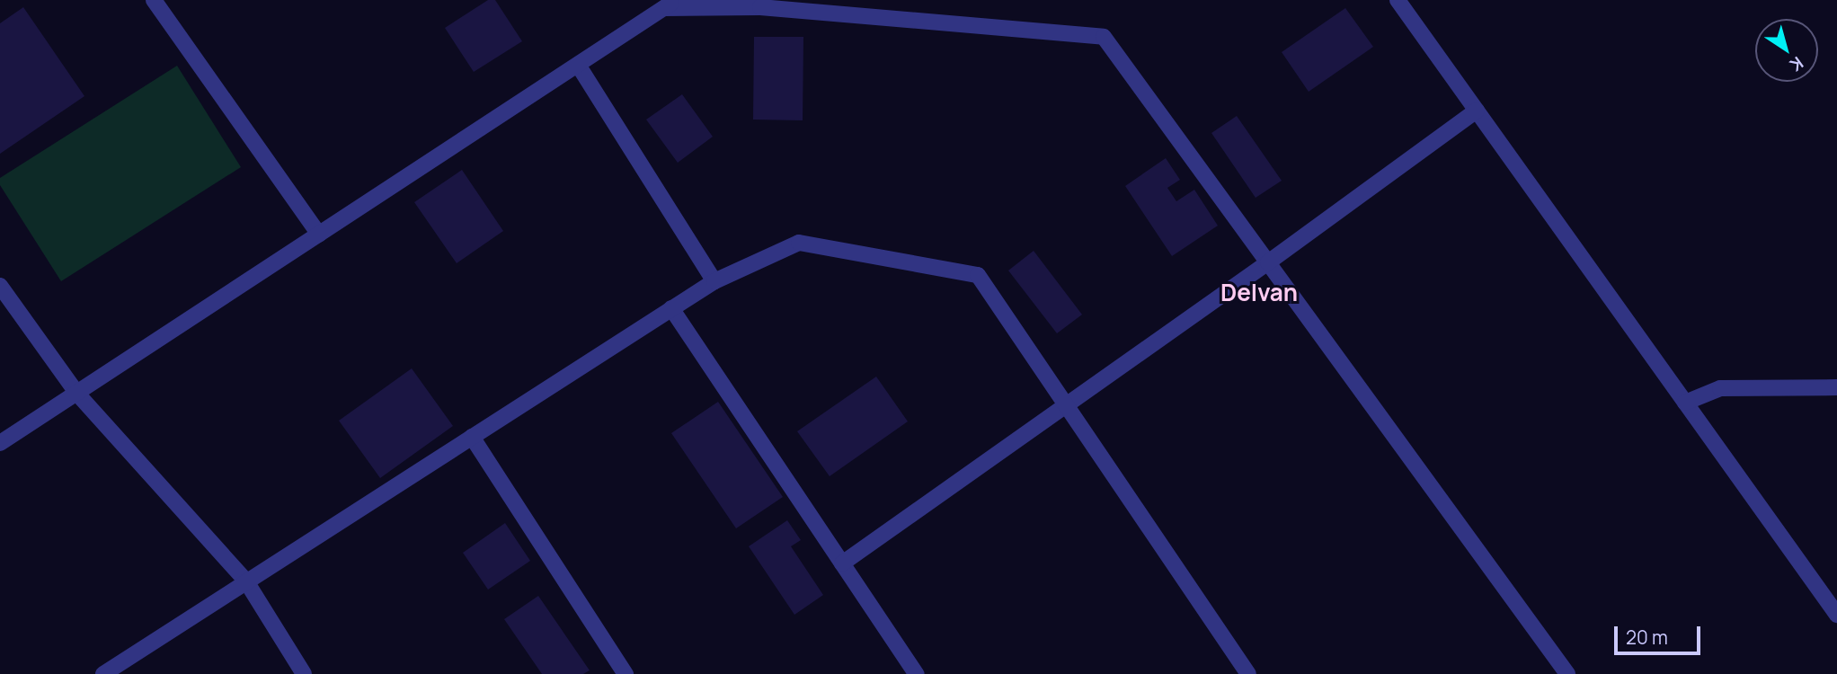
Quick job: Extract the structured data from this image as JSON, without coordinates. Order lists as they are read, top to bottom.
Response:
{
  "districts": ["Delvan"],
  "scale_bar": "20 m",
  "north": "bottom right"
}
